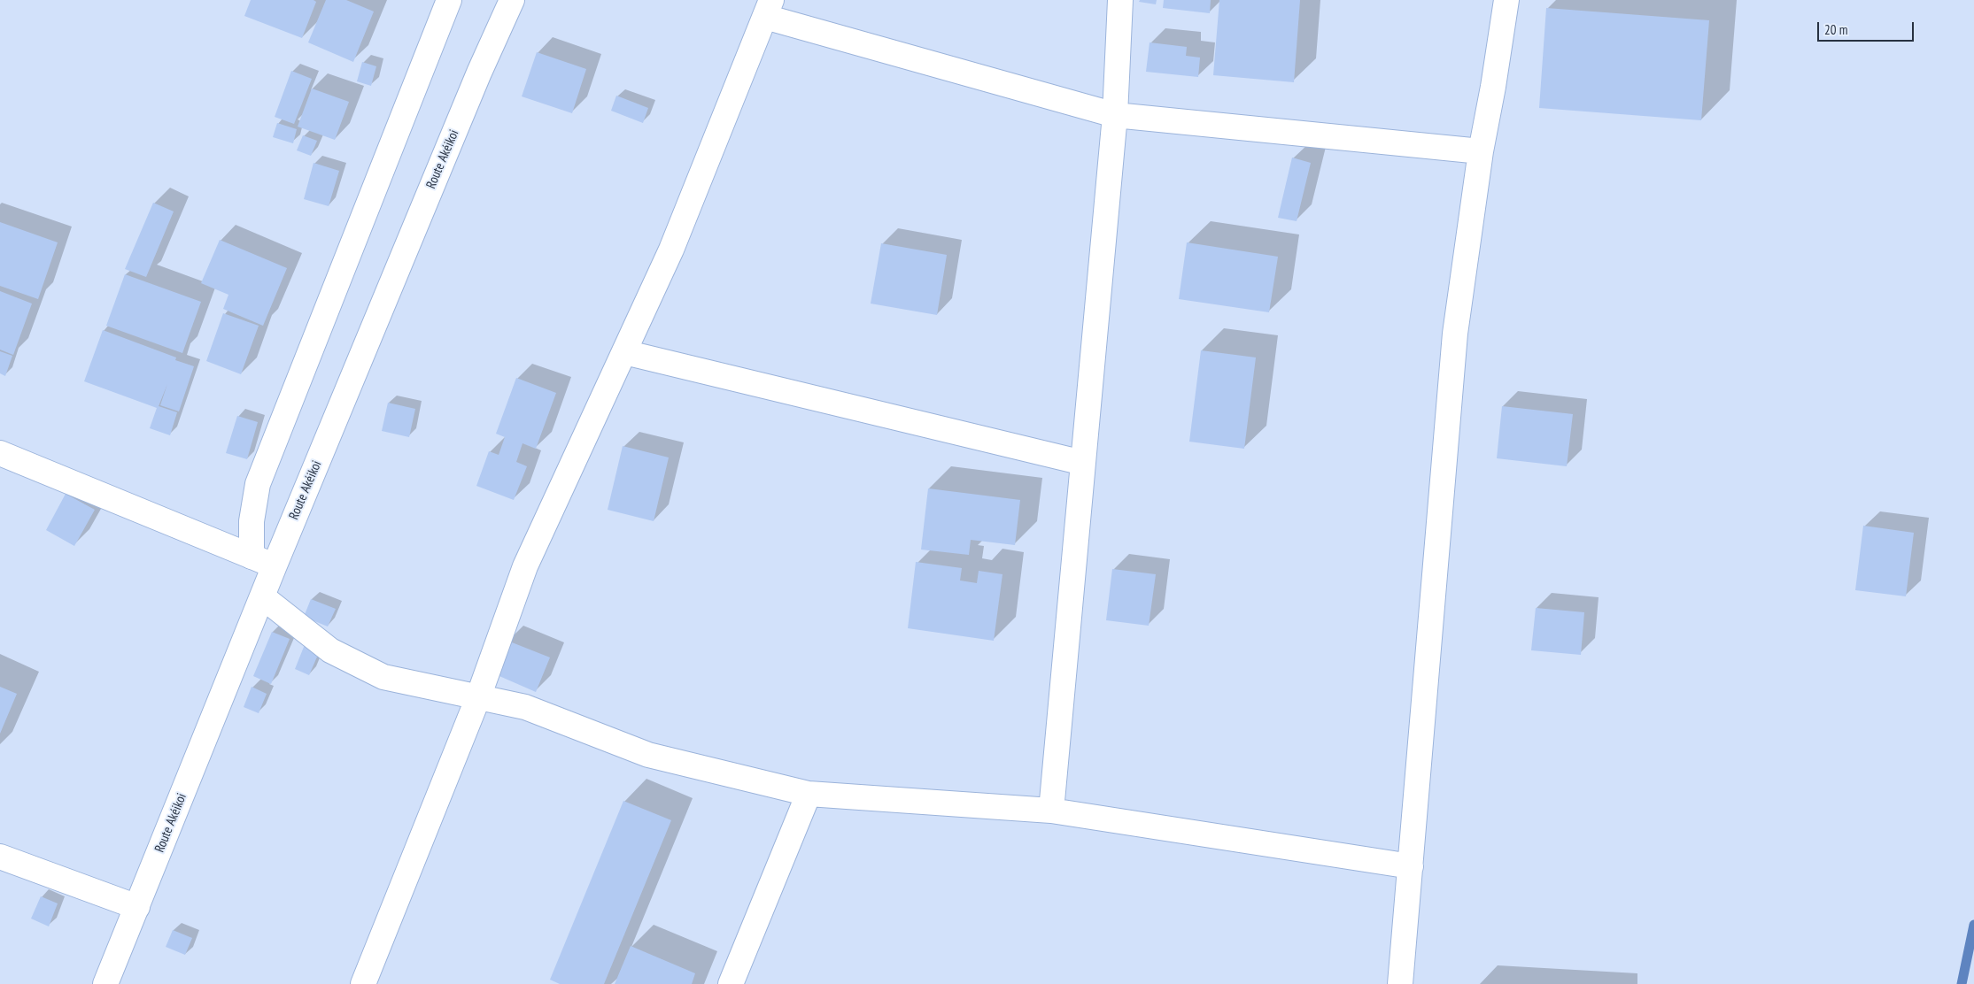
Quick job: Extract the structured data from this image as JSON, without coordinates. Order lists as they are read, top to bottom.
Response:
{
  "streets": {
    "street": ["Route Akéikoi"]
  },
  "scale_bar": "20 m"
}
